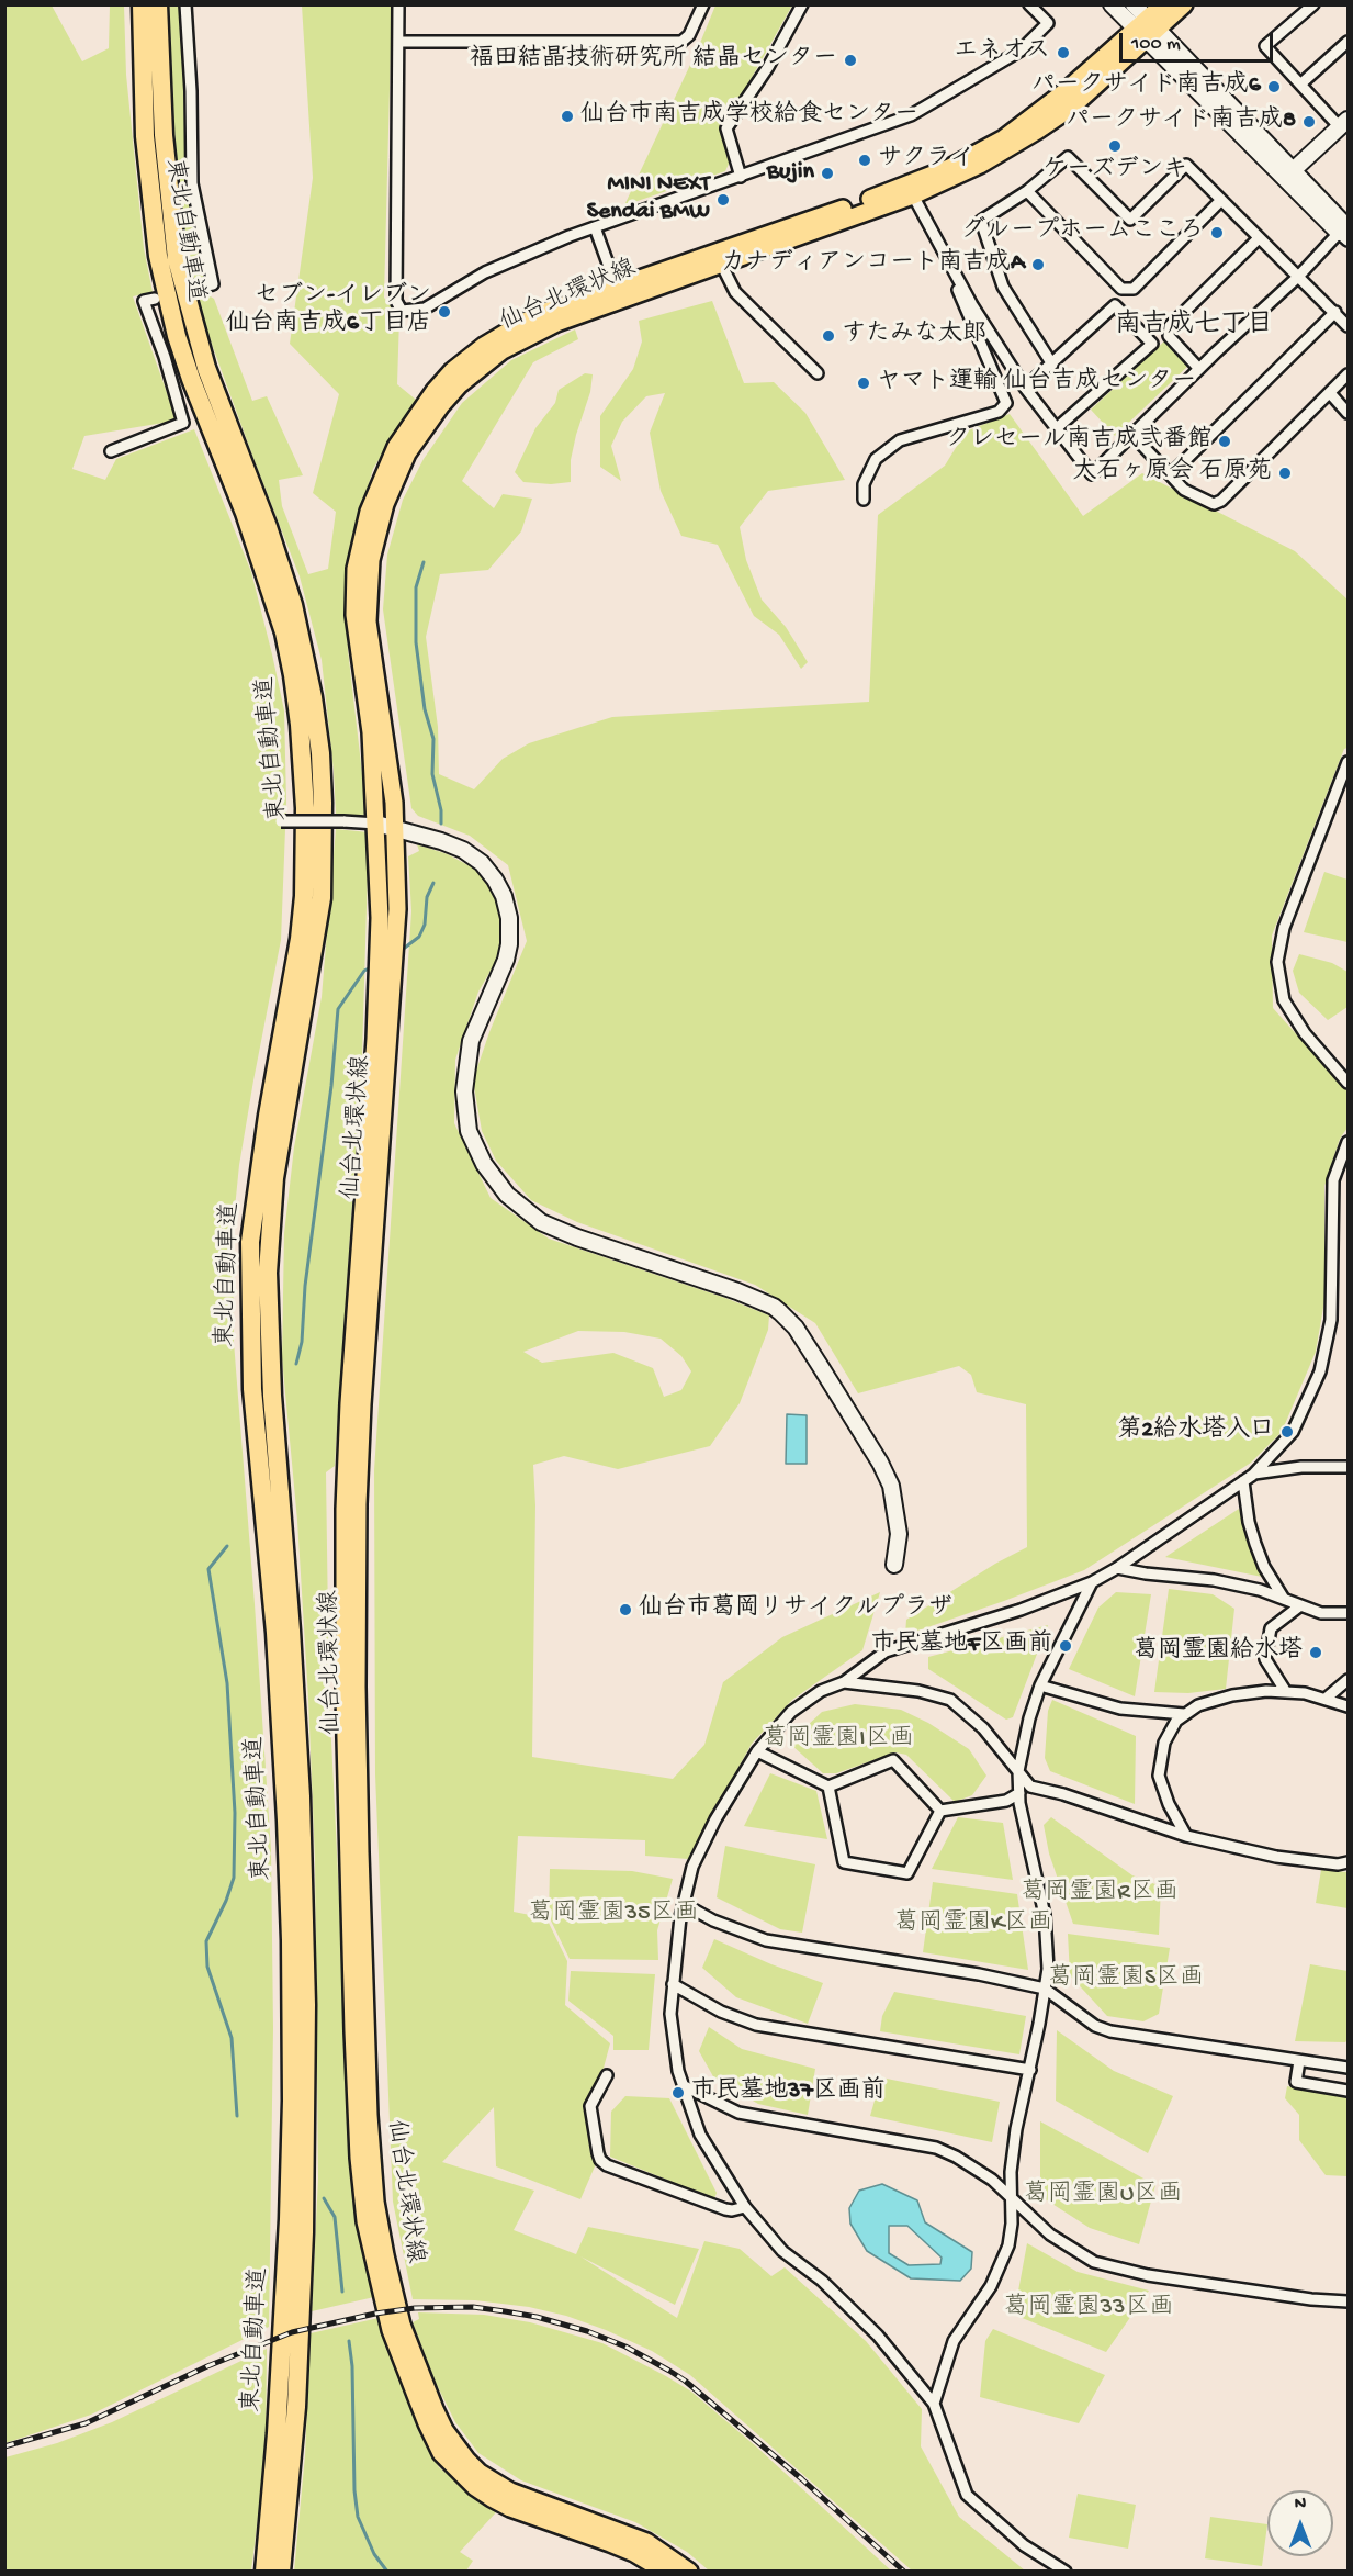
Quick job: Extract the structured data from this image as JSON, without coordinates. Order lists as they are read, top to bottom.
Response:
{
  "streets": {
    "highway": ["東北自動車道"],
    "main road": ["仙台北環状線"]
  },
  "districts": ["南吉成七丁目"],
  "parks": [
    "葛岡霊園I区画",
    "葛岡霊園R区画",
    "葛岡霊園35区画",
    "葛岡霊園K区画",
    "葛岡霊園S区画",
    "葛岡霊園U区画",
    "葛岡霊園33区画"
  ],
  "places": [
    "エネオス",
    "福田結晶技術研究所 結晶センター",
    "パークサイド南吉成6",
    "仙台市南吉成学校給食センター",
    "パークサイド南吉成8",
    "ケーズデンキ",
    "サクライ",
    "Bujin",
    "MINI NEXT Sendai BMW",
    "グループホームこころ",
    "カナディアンコート南吉成A",
    "セブン-イレブン 仙台南吉成6丁目店",
    "すたみな太郎",
    "ヤマト運輸 仙台吉成センター",
    "クレセール南吉成弐番館",
    "大石ヶ原会 石原苑",
    "第2給水塔入口",
    "仙台市葛岡リサイクルプラザ",
    "市民墓地F区画前",
    "葛岡霊園給水塔",
    "市民墓地37区画前"
  ],
  "scale_bar": "100 m",
  "north": "top"
}
